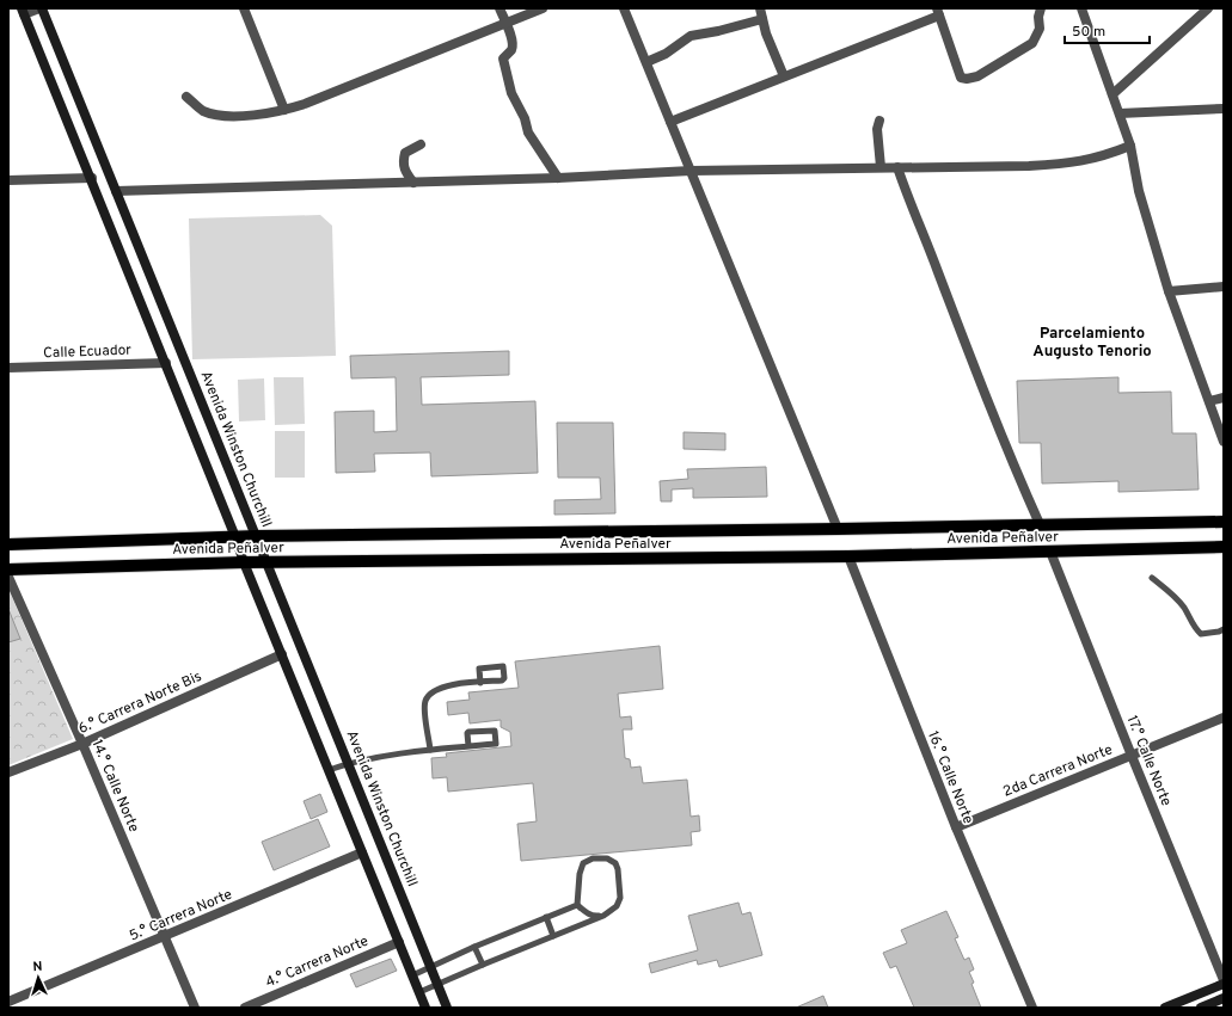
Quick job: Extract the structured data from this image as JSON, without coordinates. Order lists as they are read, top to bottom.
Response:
{
  "streets": {
    "main road": ["Avenida Peñalver"],
    "street": [
      "Calle Ecuador",
      "Avenida Winston Churchill",
      "6.° Carrera Norte Bis",
      "17.° Calle Norte",
      "2da Carrera Norte",
      "16.° Calle Norte",
      "14.° Calle Norte",
      "5.° Carrera Norte",
      "4.° Carrera Norte"
    ]
  },
  "crossings": [
    ["Avenida Winston Churchill", "Avenida Peñalver"],
    ["Avenida Peñalver", "17.° Calle Norte"],
    ["Avenida Peñalver", "16.° Calle Norte"],
    ["6.° Carrera Norte Bis", "14.° Calle Norte"],
    ["17.° Calle Norte", "2da Carrera Norte"],
    ["2da Carrera Norte", "16.° Calle Norte"],
    ["14.° Calle Norte", "5.° Carrera Norte"]
  ],
  "districts": ["Parcelamiento Augusto Tenorio"],
  "scale_bar": "50 m",
  "north": "top"
}
